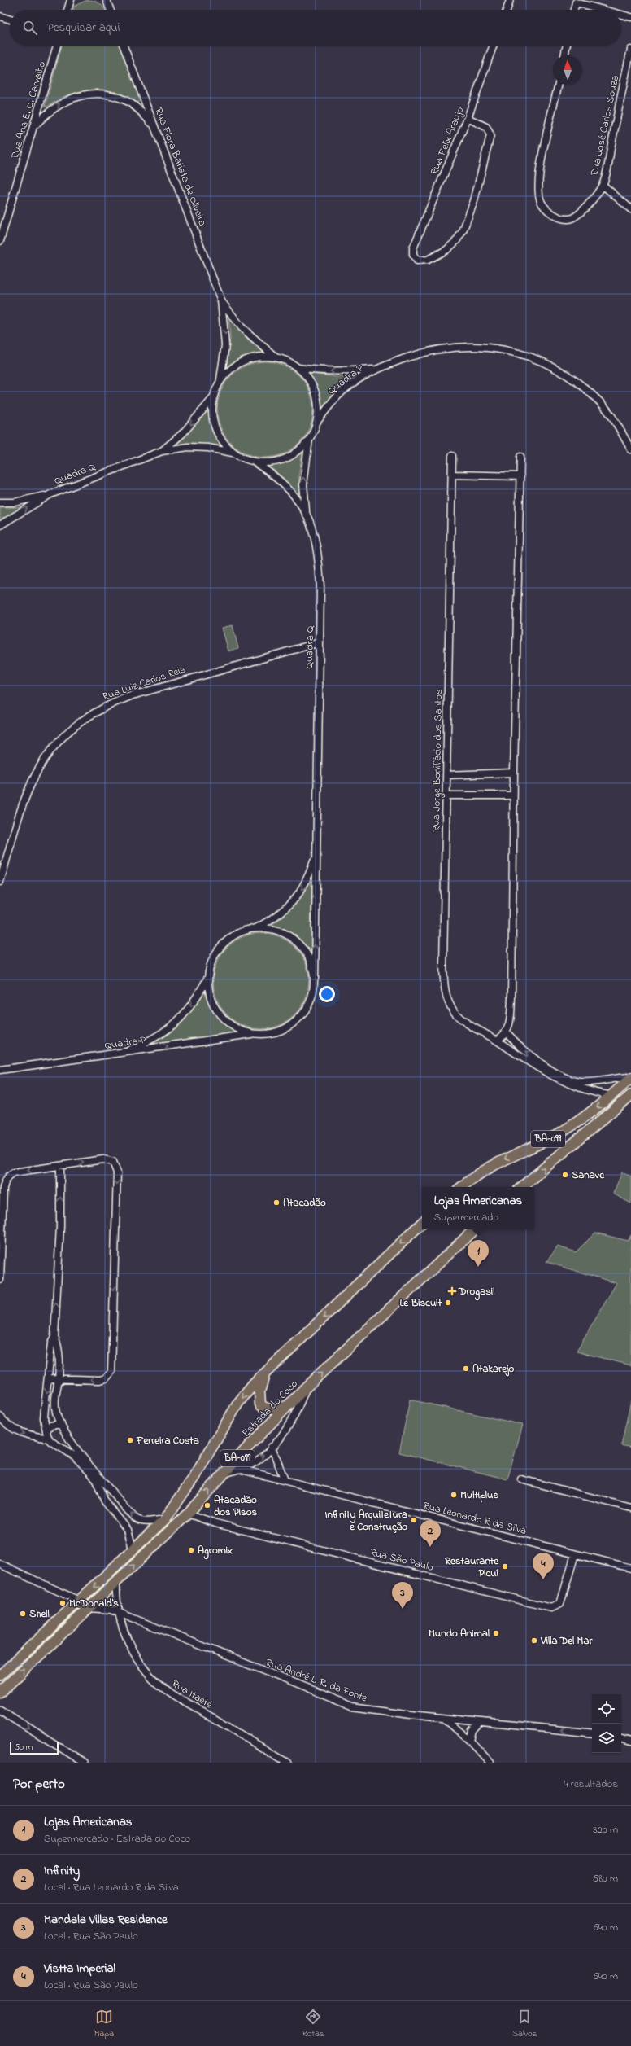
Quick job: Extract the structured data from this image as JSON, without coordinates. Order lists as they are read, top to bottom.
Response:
{
  "streets": {
    "highway": ["BA-099", "Estrada do Coco"],
    "street": [
      "Rua Ana E. O. Carvalho",
      "Rua José Carlos Souza",
      "Rua Felix Araujo",
      "Rua Flora Batista de Oliveira",
      "Quadra P",
      "Quadra Q",
      "Rua Luiz Carlos Reis",
      "Rua Jorge Bonifácio dos Santos",
      "Rua Leonardo R da Silva",
      "Rua São Paulo",
      "Rua André L. R. da Fonte",
      "Rua Itaeté"
    ]
  },
  "crossings": [
    ["Rua Flora Batista de Oliveira", "Quadra P"],
    ["Rua Flora Batista de Oliveira", "Quadra Q"],
    ["Quadra P", "Quadra Q"],
    ["Quadra Q", "Rua Luiz Carlos Reis"],
    ["Estrada do Coco", "Rua São Paulo"],
    ["Estrada do Coco", "Rua André L. R. da Fonte"],
    ["Rua Leonardo R da Silva", "Rua São Paulo"],
    ["Rua André L. R. da Fonte", "Rua Itaeté"]
  ],
  "one_way": ["Quadra P"],
  "places": {
    "other": [
      "Sanave",
      "Atacadão",
      "Le Biscuit",
      "Atakarejo",
      "Ferreira Costa",
      "Multiplus",
      "Atacadão dos Pisos",
      "Infinity Arquitetura e Construção",
      "Agromix",
      "Restaurante Picuí",
      "McDonald's",
      "Shell",
      "Mundo Animal",
      "Villa Del Mar"
    ],
    "health": ["Drogasil"]
  },
  "scale_bar": "50 m",
  "north": "top",
  "page": {
    "search": "Pesquisar aqui",
    "popup": ["Lojas Americanas", "Supermercado"],
    "pins": [
      "1",
      "2",
      "4",
      "3"
    ],
    "scale": "50 m",
    "heading": ["Por perto", "4 resultados"],
    "list": [
      {
        "mark": "1",
        "name": "Lojas Americanas",
        "note": "Supermercado · Estrada do Coco",
        "value": "320 m"
      },
      {
        "mark": "2",
        "name": "Infinity",
        "note": "Local · Rua Leonardo R da Silva",
        "value": "580 m"
      },
      {
        "mark": "3",
        "name": "Mandala Villas Residence",
        "note": "Local · Rua São Paulo",
        "value": "640 m"
      },
      {
        "mark": "4",
        "name": "Vistta Imperial",
        "note": "Local · Rua São Paulo",
        "value": "640 m"
      }
    ],
    "nav": ["Mapa", "Rotas", "Salvos"]
  }
}
